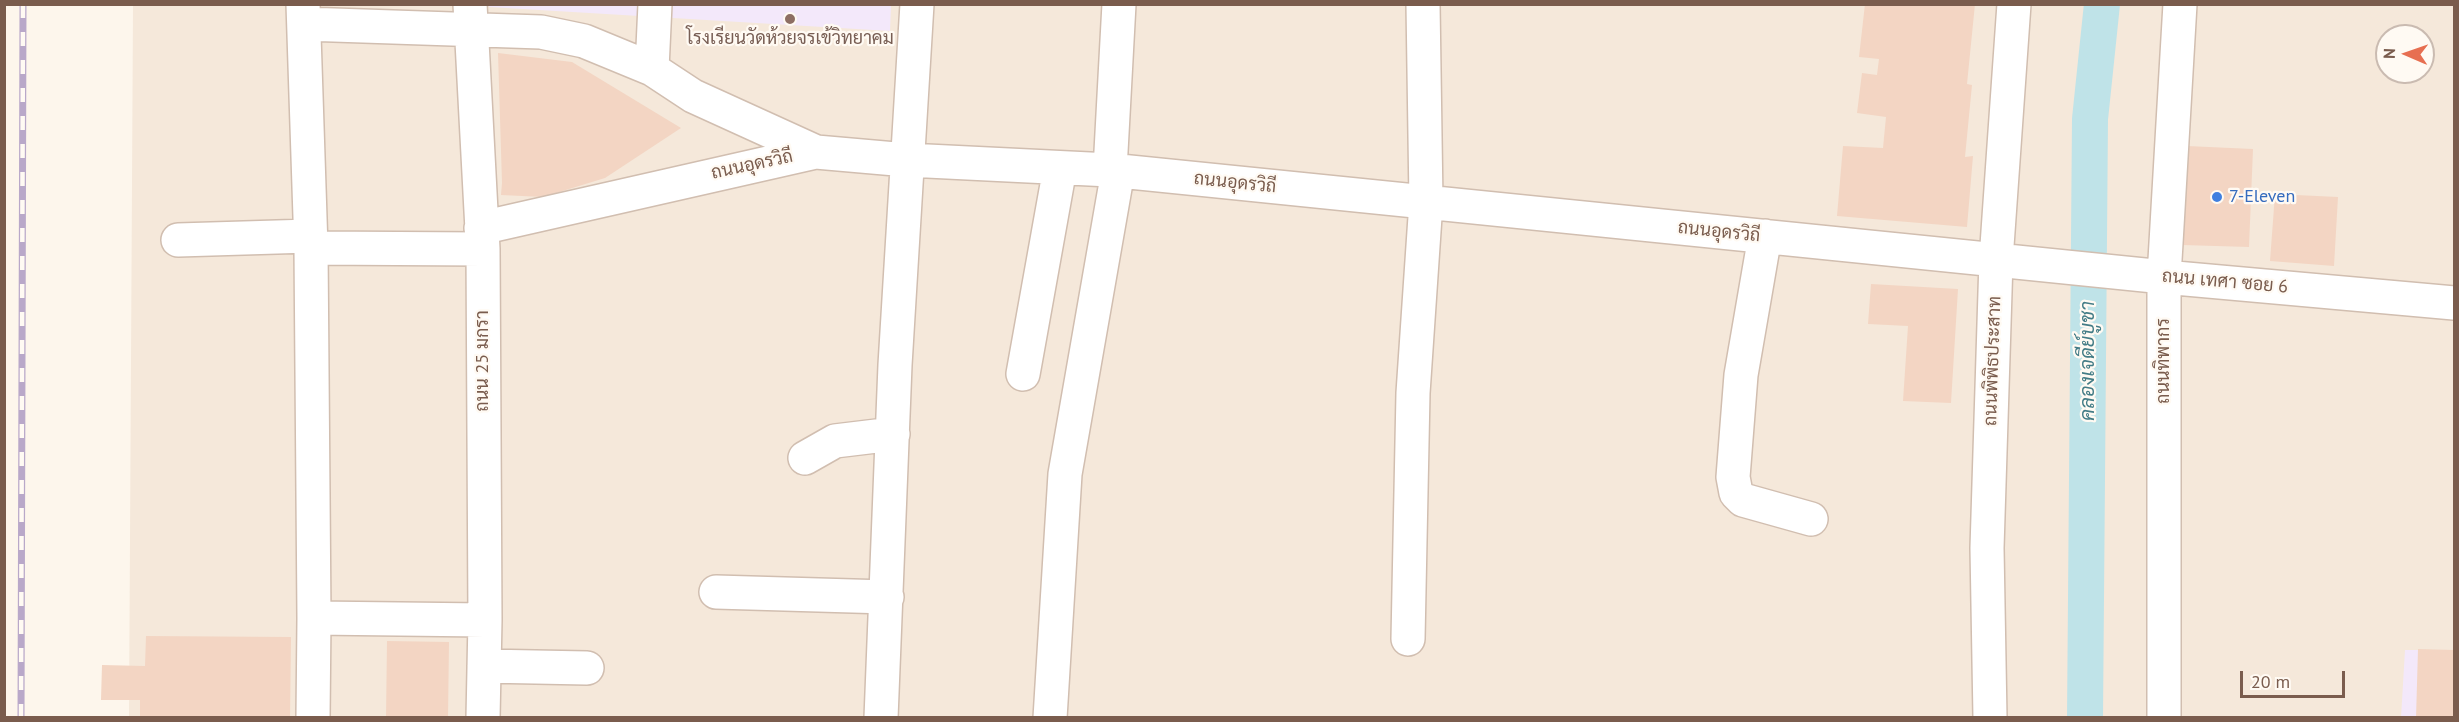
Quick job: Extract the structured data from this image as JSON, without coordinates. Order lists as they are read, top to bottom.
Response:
{
  "streets": {
    "street": [
      "ถนนอุดรวิถี",
      "ถนน เทศา ซอย 6",
      "ถนน 25 มกรา",
      "ถนนพิพิธประสาท",
      "ถนนทิพากร"
    ]
  },
  "crossings": [
    ["ถนนอุดรวิถี", "ถนน เทศา ซอย 6"],
    ["ถนนอุดรวิถี", "ถนน 25 มกรา"],
    ["ถนนอุดรวิถี", "ถนนพิพิธประสาท"],
    ["ถนน เทศา ซอย 6", "ถนนพิพิธประสาท"],
    ["ถนน เทศา ซอย 6", "ถนนทิพากร"]
  ],
  "water": ["คลองเจดีย์บูชา"],
  "places": ["โรงเรียนวัดห้วยจรเข้วิทยาคม", "7-Eleven"],
  "scale_bar": "20 m",
  "north": "left"
}
